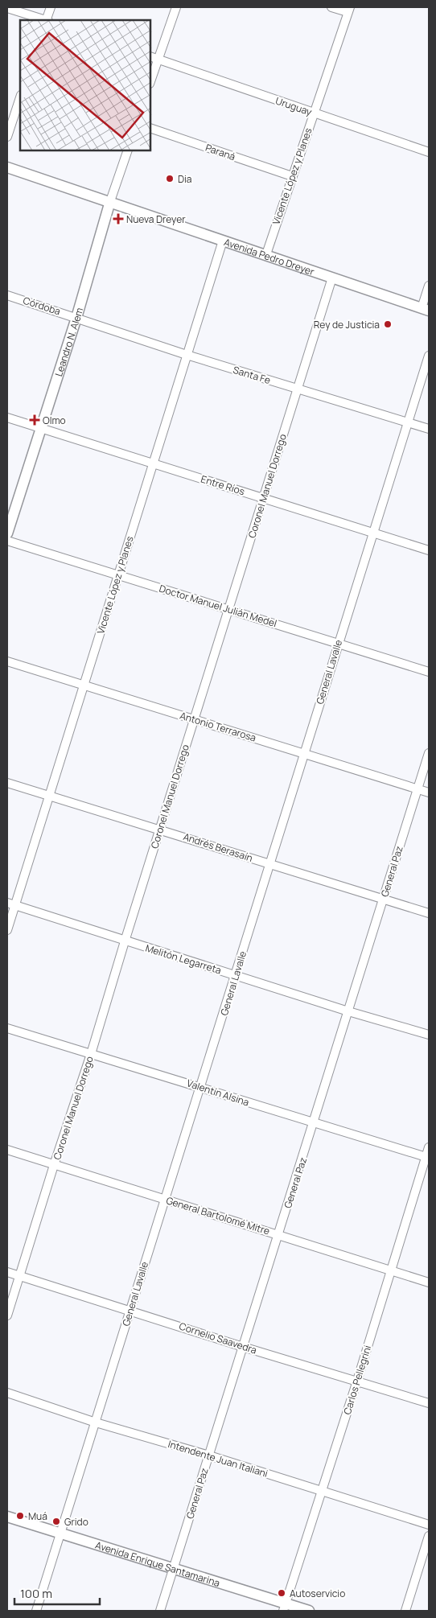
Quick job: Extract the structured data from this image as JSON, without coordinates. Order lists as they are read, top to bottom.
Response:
{
  "streets": {
    "main road": ["Avenida Pedro Dreyer", "Leandro N. Alem", "Avenida Enrique Santamarina"],
    "street": [
      "Uruguay",
      "Paraná",
      "Vicente López y Planes",
      "Córdoba",
      "Santa Fe",
      "Entre Ríos",
      "Coronel Manuel Dorrego",
      "Doctor Manuel Julián Medel",
      "General Lavalle",
      "Antonio Terrarosa",
      "Andrés Berasaín",
      "General Paz",
      "Melitón Legarreta",
      "Valentín Alsina",
      "General Bartolomé Mitre",
      "Cornelio Saavedra",
      "Carlos Pellegrini",
      "Intendente Juan Italiani"
    ]
  },
  "crossings": [
    ["Uruguay", "Vicente López y Planes"],
    ["Paraná", "Vicente López y Planes"],
    ["Vicente López y Planes", "Avenida Pedro Dreyer"],
    ["Vicente López y Planes", "Santa Fe"],
    ["Vicente López y Planes", "Entre Ríos"],
    ["Vicente López y Planes", "Doctor Manuel Julián Medel"],
    ["Vicente López y Planes", "Antonio Terrarosa"],
    ["Vicente López y Planes", "Andrés Berasaín"],
    ["Vicente López y Planes", "Melitón Legarreta"],
    ["Avenida Pedro Dreyer", "Leandro N. Alem"],
    ["Avenida Pedro Dreyer", "Coronel Manuel Dorrego"],
    ["Córdoba", "Leandro N. Alem"],
    ["Córdoba", "Santa Fe"],
    ["Leandro N. Alem", "Santa Fe"],
    ["Leandro N. Alem", "Entre Ríos"],
    ["Santa Fe", "Coronel Manuel Dorrego"],
    ["Santa Fe", "General Lavalle"],
    ["Entre Ríos", "Coronel Manuel Dorrego"],
    ["Entre Ríos", "General Lavalle"],
    ["Coronel Manuel Dorrego", "Doctor Manuel Julián Medel"],
    ["Coronel Manuel Dorrego", "Antonio Terrarosa"],
    ["Coronel Manuel Dorrego", "Andrés Berasaín"],
    ["Coronel Manuel Dorrego", "Melitón Legarreta"],
    ["Coronel Manuel Dorrego", "Valentín Alsina"],
    ["Coronel Manuel Dorrego", "General Bartolomé Mitre"],
    ["Coronel Manuel Dorrego", "Cornelio Saavedra"],
    ["Doctor Manuel Julián Medel", "General Lavalle"],
    ["General Lavalle", "Antonio Terrarosa"],
    ["General Lavalle", "Andrés Berasaín"],
    ["General Lavalle", "Melitón Legarreta"],
    ["General Lavalle", "Valentín Alsina"],
    ["General Lavalle", "General Bartolomé Mitre"],
    ["General Lavalle", "Cornelio Saavedra"],
    ["General Lavalle", "Intendente Juan Italiani"],
    ["General Lavalle", "Avenida Enrique Santamarina"],
    ["Antonio Terrarosa", "General Paz"],
    ["Andrés Berasaín", "General Paz"],
    ["General Paz", "Melitón Legarreta"],
    ["General Paz", "Valentín Alsina"],
    ["General Paz", "General Bartolomé Mitre"],
    ["General Paz", "Cornelio Saavedra"],
    ["General Paz", "Intendente Juan Italiani"],
    ["General Paz", "Avenida Enrique Santamarina"],
    ["Valentín Alsina", "Carlos Pellegrini"],
    ["General Bartolomé Mitre", "Carlos Pellegrini"],
    ["Cornelio Saavedra", "Carlos Pellegrini"],
    ["Carlos Pellegrini", "Intendente Juan Italiani"],
    ["Carlos Pellegrini", "Avenida Enrique Santamarina"]
  ],
  "places": {
    "other": [
      "Dia",
      "Rey de Justicia",
      "Muá",
      "Grido",
      "Autoservicio"
    ],
    "health": ["Nueva Dreyer", "Olmo"]
  },
  "scale_bar": "100 m"
}
